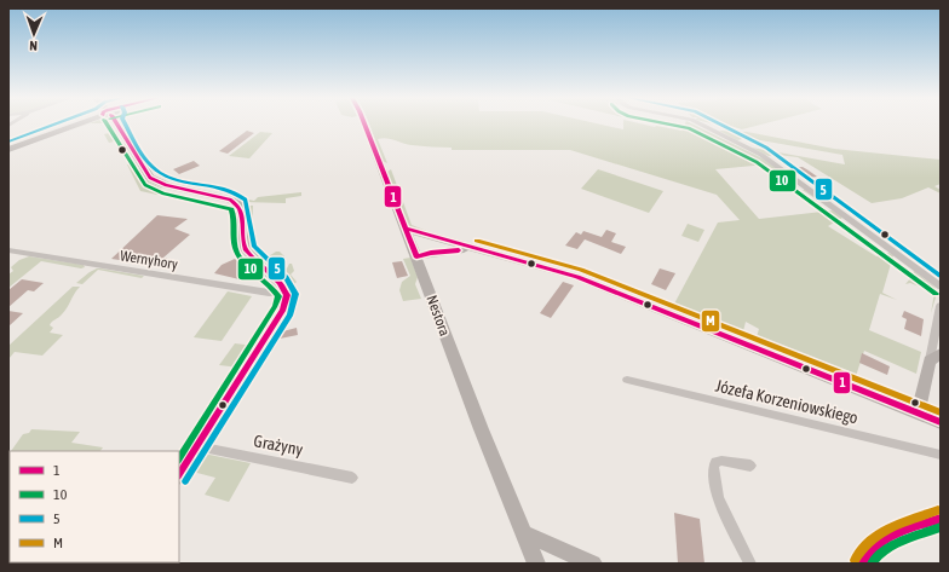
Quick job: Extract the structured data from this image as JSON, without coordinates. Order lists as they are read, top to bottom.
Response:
{
  "streets": {
    "street": [
      "Wernyhory",
      "Nestora",
      "Józefa Korzeniowskiego",
      "Grażyny"
    ]
  },
  "lines": [
    "transit line 1",
    "transit line 10",
    "transit line 5",
    "transit line M"
  ],
  "legend": [
    "1",
    "10",
    "5",
    "M"
  ],
  "north": "bottom"
}
